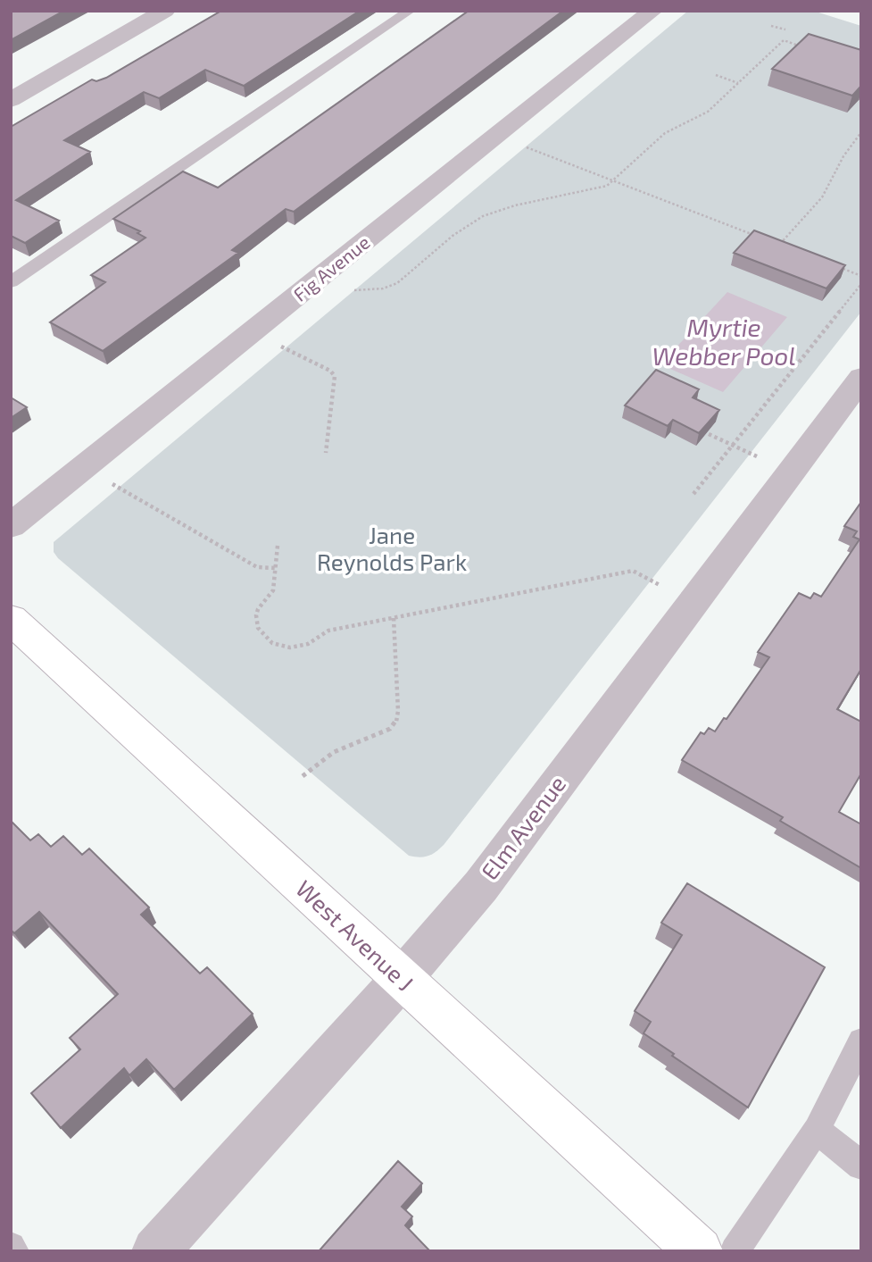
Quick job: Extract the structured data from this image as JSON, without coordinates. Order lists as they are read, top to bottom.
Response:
{
  "streets": {
    "main road": ["West Avenue J"],
    "street": ["Fig Avenue", "Elm Avenue"]
  },
  "crossings": [
    ["Elm Avenue", "West Avenue J"]
  ],
  "water": ["Myrtie Webber Pool"],
  "parks": ["Jane Reynolds Park"]
}
